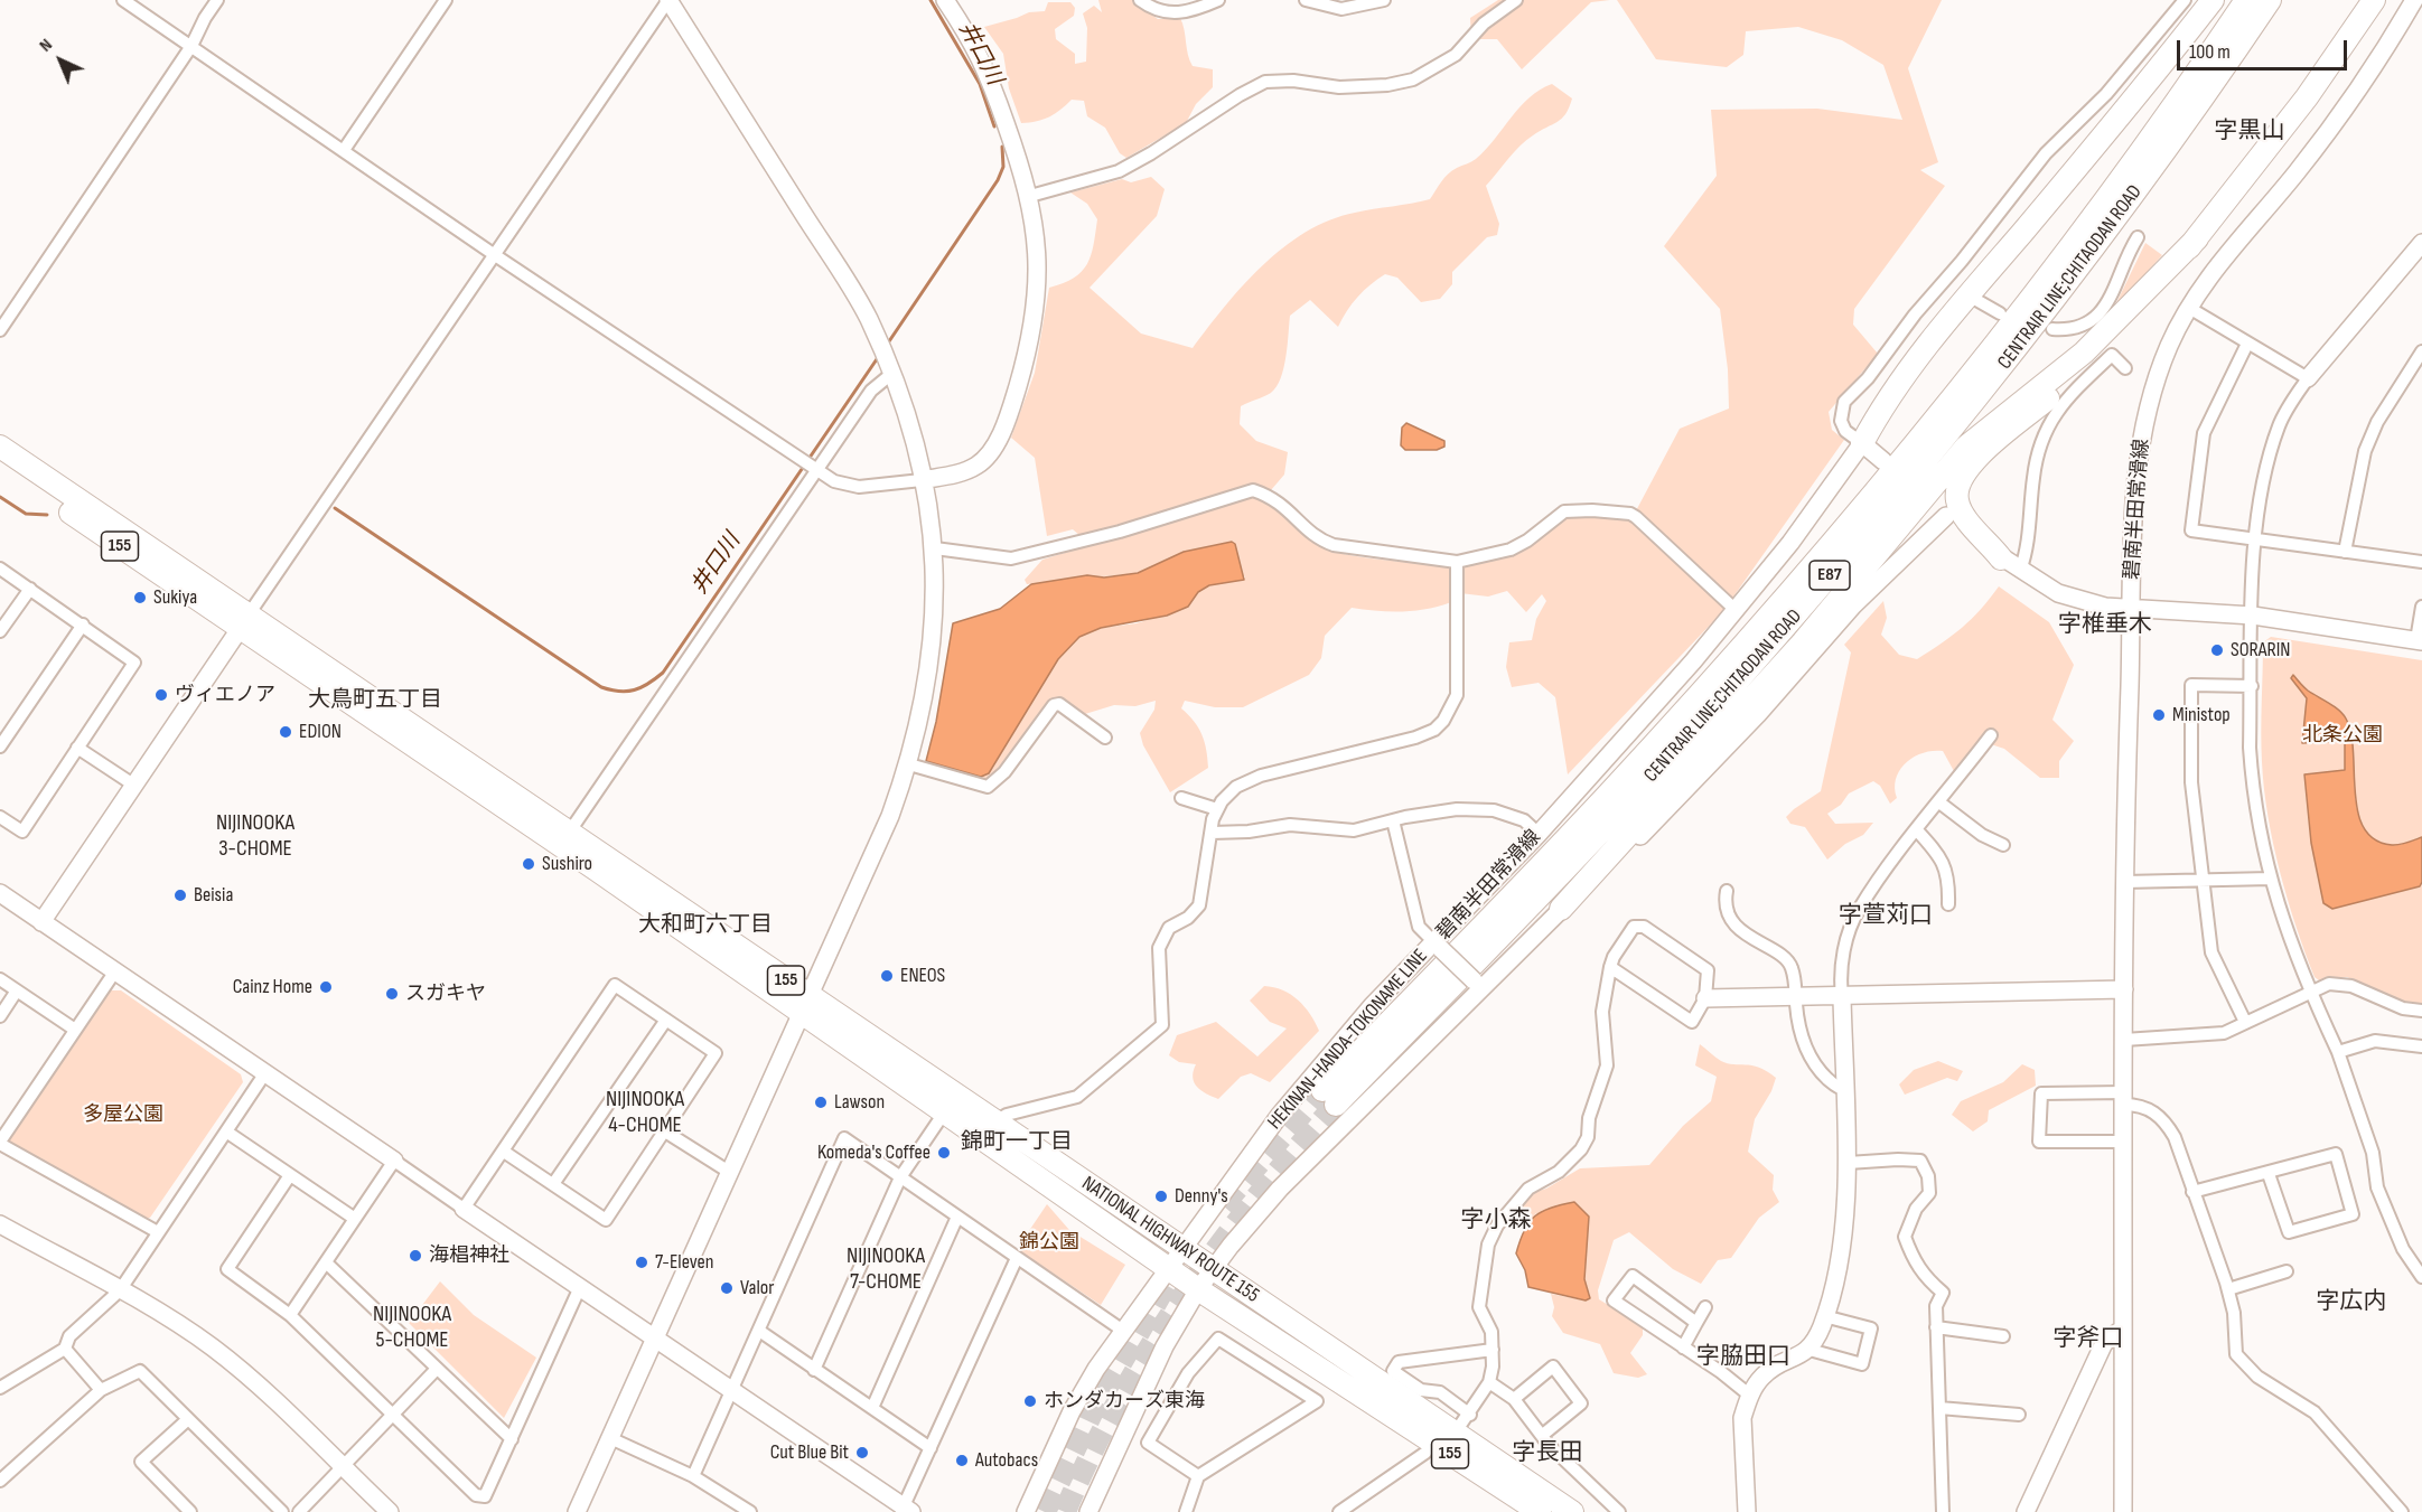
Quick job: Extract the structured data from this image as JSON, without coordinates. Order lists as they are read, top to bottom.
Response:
{
  "streets": {
    "highway": [
      "CENTRAIR LINE;CHITAODAN ROAD",
      "155",
      "E87",
      "NATIONAL HIGHWAY ROUTE 155"
    ],
    "street": ["碧南半田常滑線", "HEKINAN-HANDA-TOKONAME LINE"]
  },
  "crossings": [
    ["碧南半田常滑線", "HEKINAN-HANDA-TOKONAME LINE"],
    ["HEKINAN-HANDA-TOKONAME LINE", "NATIONAL HIGHWAY ROUTE 155"]
  ],
  "districts": [
    "字黒山",
    "字椎垂木",
    "大鳥町五丁目",
    "NIJINOOKA 3-CHOME",
    "字萱苅口",
    "大和町六丁目",
    "NIJINOOKA 4-CHOME",
    "錦町一丁目",
    "字小森",
    "NIJINOOKA 7-CHOME",
    "字広内",
    "NIJINOOKA 5-CHOME",
    "字斧口",
    "字脇田口",
    "字長田"
  ],
  "water": ["井口川"],
  "parks": ["北条公園", "多屋公園", "錦公園"],
  "places": [
    "Sukiya",
    "SORARIN",
    "ヴィエノア",
    "Ministop",
    "EDION",
    "Sushiro",
    "Beisia",
    "ENEOS",
    "Cainz Home",
    "スガキヤ",
    "Lawson",
    "Komeda's Coffee",
    "Denny's",
    "海椙神社",
    "7-Eleven",
    "Valor",
    "ホンダカーズ東海",
    "Cut Blue Bit",
    "Autobacs"
  ],
  "scale_bar": "100 m",
  "north": "top left"
}
